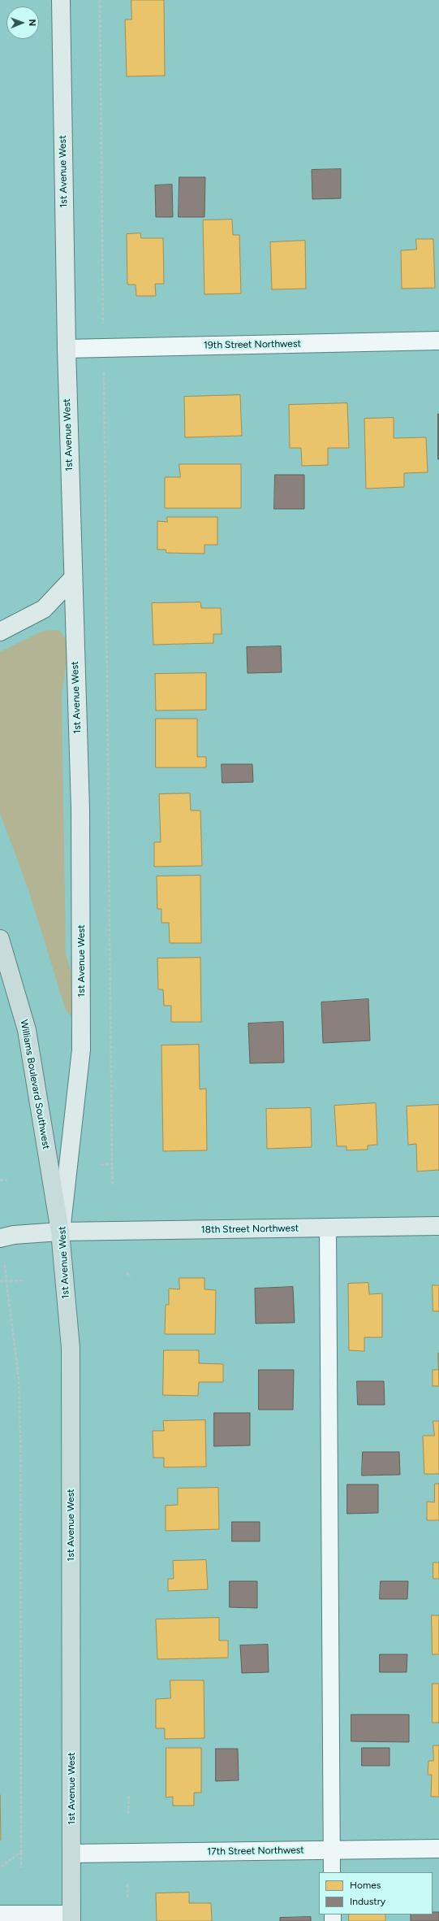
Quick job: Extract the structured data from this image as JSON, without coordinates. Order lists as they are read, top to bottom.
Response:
{
  "streets": {
    "main road": ["1st Avenue West", "Williams Boulevard Southwest"],
    "street": ["19th Street Northwest", "18th Street Northwest", "17th Street Northwest"]
  },
  "crossings": [
    ["1st Avenue West", "19th Street Northwest"],
    ["1st Avenue West", "Williams Boulevard Southwest"],
    ["1st Avenue West", "18th Street Northwest"],
    ["1st Avenue West", "17th Street Northwest"],
    ["Williams Boulevard Southwest", "18th Street Northwest"]
  ],
  "legend": ["Homes", "Industry"],
  "north": "right"
}
